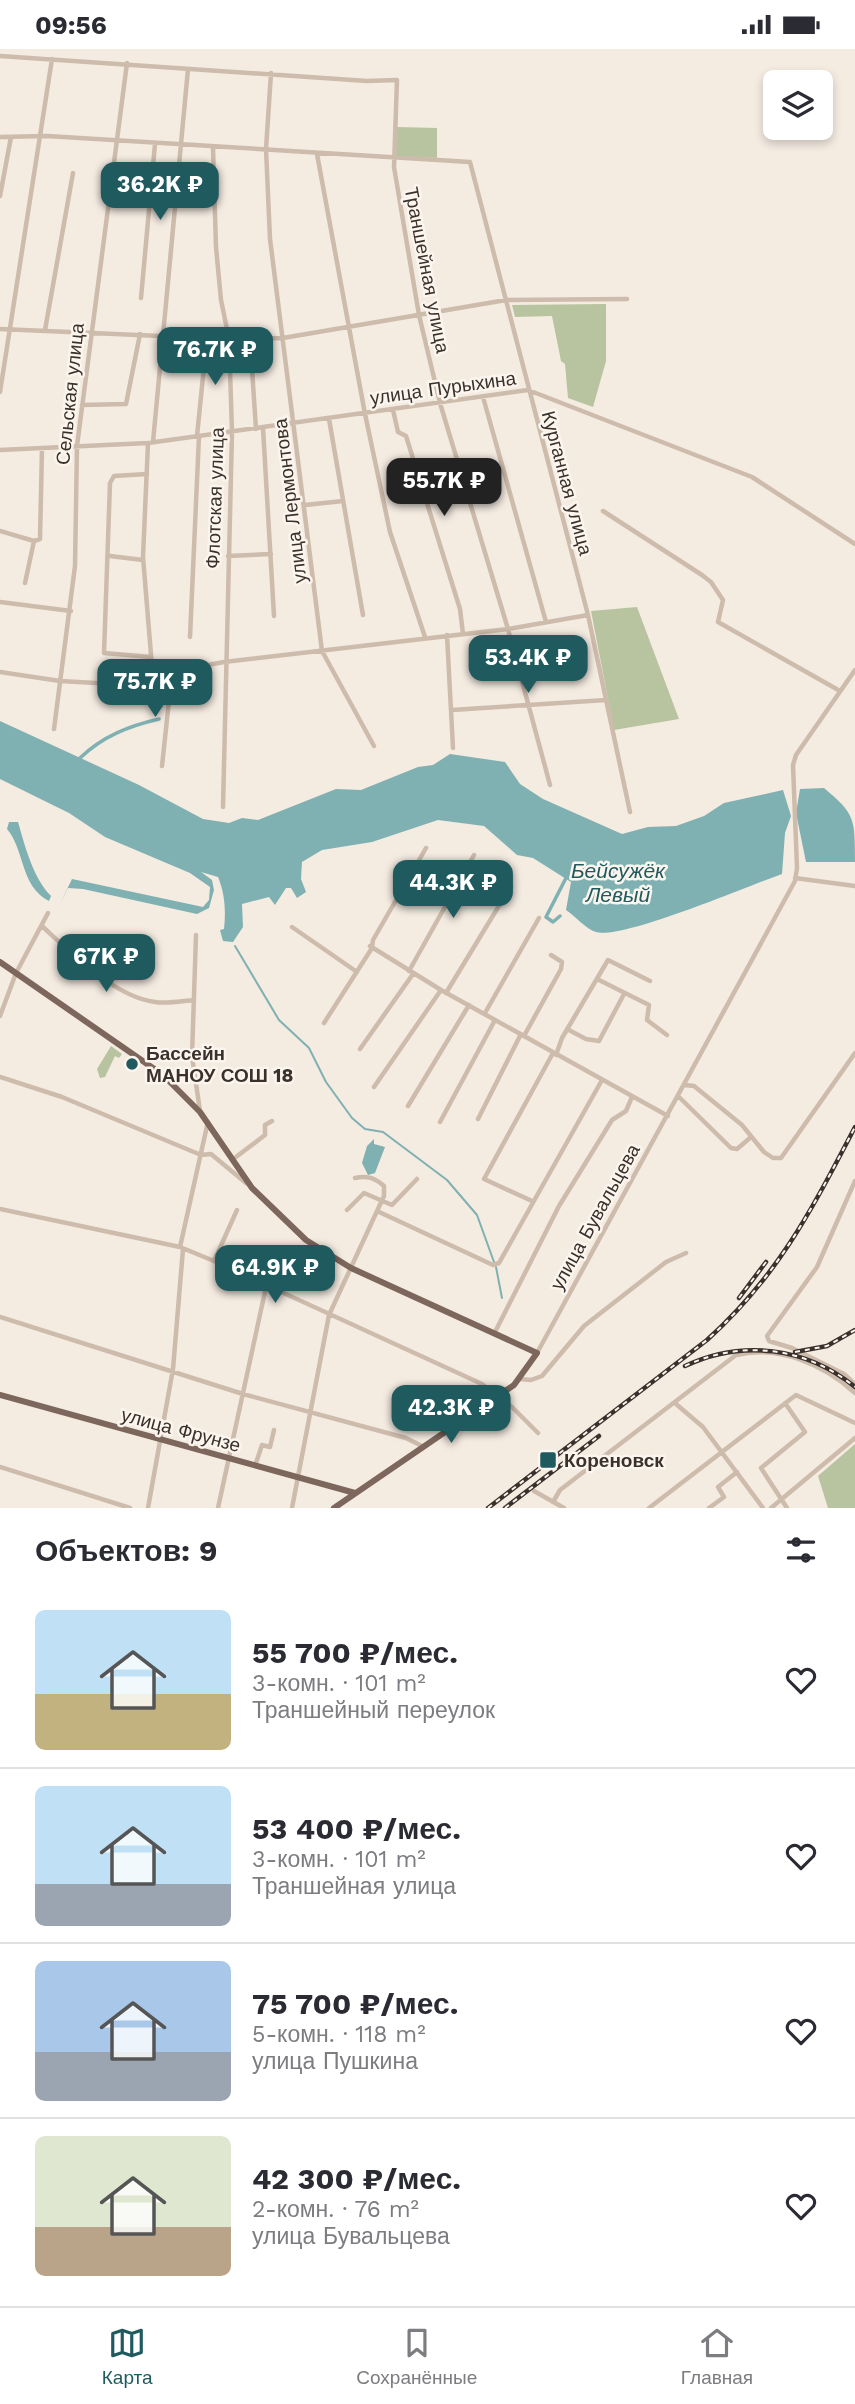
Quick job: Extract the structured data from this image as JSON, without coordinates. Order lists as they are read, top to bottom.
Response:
{
  "streets": {
    "main road": ["улица Бувальцева", "улица Фрунзе"],
    "street": [
      "Траншейная улица",
      "улица Пурыхина",
      "Сельская улица",
      "Курганная улица",
      "Флотская улица",
      "улица Лермонтова"
    ]
  },
  "crossings": [
    ["Траншейная улица", "улица Пурыхина"],
    ["Траншейная улица", "Курганная улица"],
    ["Траншейная улица", "улица Лермонтова"],
    ["улица Пурыхина", "Сельская улица"],
    ["улица Пурыхина", "Курганная улица"],
    ["улица Пурыхина", "Флотская улица"],
    ["улица Пурыхина", "улица Лермонтова"],
    ["улица Бувальцева", "улица Фрунзе"]
  ],
  "water": ["Бейсужёк Левый"],
  "places": {
    "other": ["Бассейн МАНОУ СОШ 18"],
    "transit": ["Кореновск"]
  },
  "page": {
    "status": "09:56",
    "price": [
      "36.2K ₽",
      "76.7K ₽",
      "55.7K ₽",
      "53.4K ₽",
      "75.7K ₽",
      "44.3K ₽",
      "67K ₽",
      "64.9K ₽",
      "42.3K ₽"
    ],
    "heading": "Объектов: 9",
    "list": [
      {
        "name": "55 700 ₽/мес.",
        "note": "3-комн. · 101 m² · Траншейный переулок"
      },
      {
        "name": "53 400 ₽/мес.",
        "note": "3-комн. · 101 m² · Траншейная улица"
      },
      {
        "name": "75 700 ₽/мес.",
        "note": "5-комн. · 118 m² · улица Пушкина"
      },
      {
        "name": "42 300 ₽/мес.",
        "note": "2-комн. · 76 m² · улица Бувальцева"
      }
    ],
    "tabs": ["Карта", "Сохранённые", "Главная"]
  }
}
